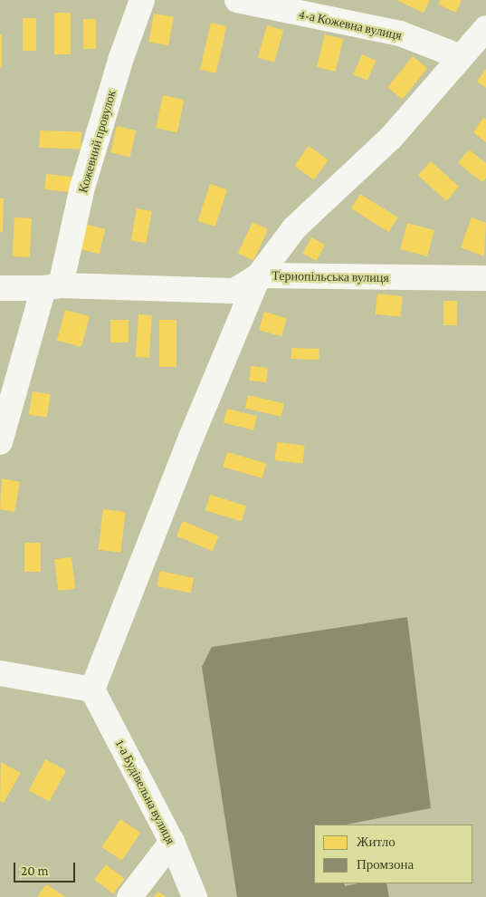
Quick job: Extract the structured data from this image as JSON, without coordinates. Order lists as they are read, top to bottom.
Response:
{
  "streets": {
    "street": [
      "4-а Кожевна вулиця",
      "Кожевний провулок",
      "Тернопільська вулиця",
      "1-а Будівельна вулиця"
    ]
  },
  "crossings": [
    ["Кожевний провулок", "Тернопільська вулиця"]
  ],
  "legend": ["Житло", "Промзона"],
  "scale_bar": "20 m"
}
